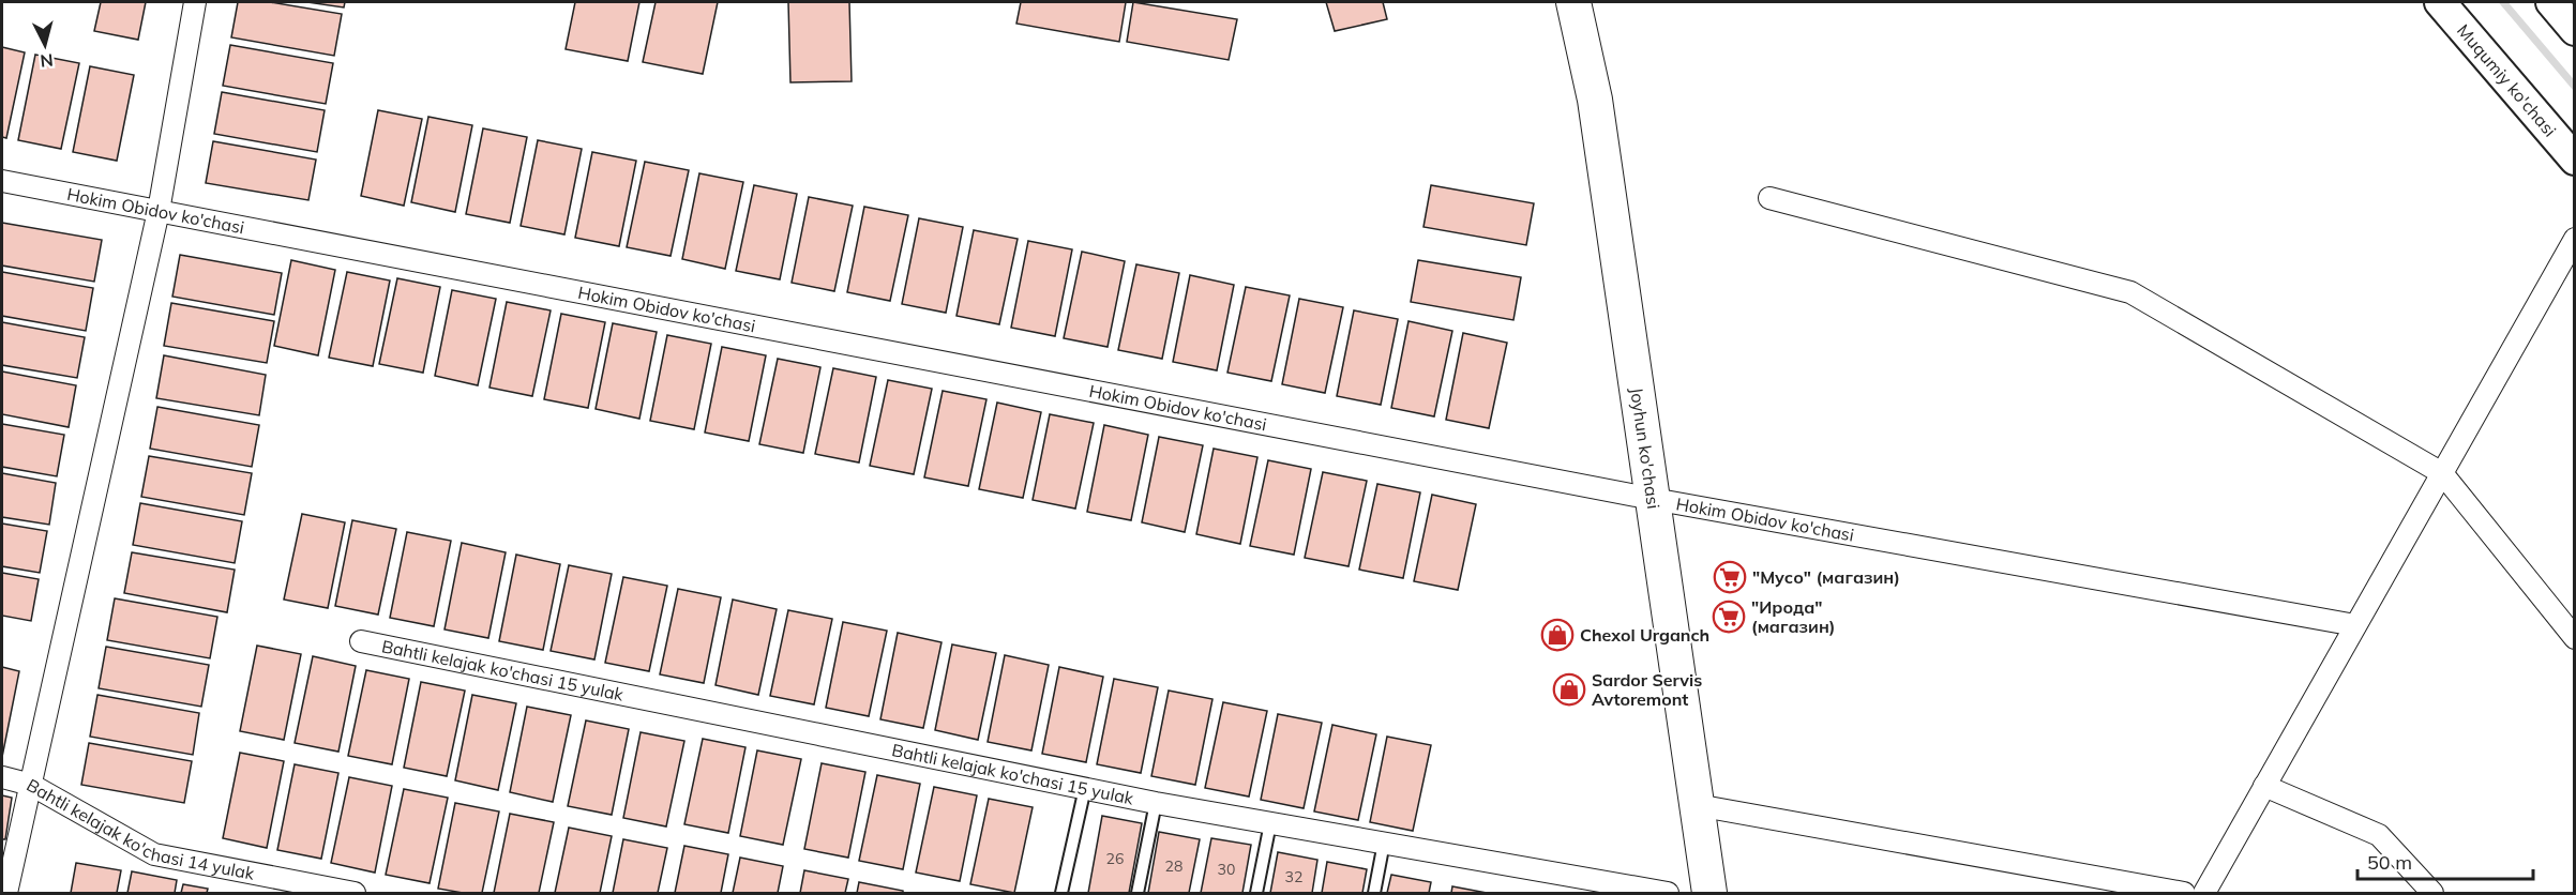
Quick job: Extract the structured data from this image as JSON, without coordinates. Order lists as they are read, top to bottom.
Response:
{
  "streets": {
    "main road": ["Muqumiy ko'chasi", "Joyhun ko'chasi"],
    "street": ["Hokim Obidov ko'chasi", "Bahtli kelajak ko'chasi 15 yulak", "Bahtli kelajak ko'chasi 14 yulak"]
  },
  "crossings": [
    ["Hokim Obidov ko'chasi", "Joyhun ko'chasi"]
  ],
  "places": {
    "supermarket": ["\"Мусо\" (магазин)", "\"Ирода\" (магазин)"],
    "shop": ["Chexol Urganch", "Sardor Servis Avtoremont"]
  },
  "house_numbers": [
    "26",
    "28",
    "30",
    "32"
  ],
  "scale_bar": "50 m",
  "north": "bottom"
}
